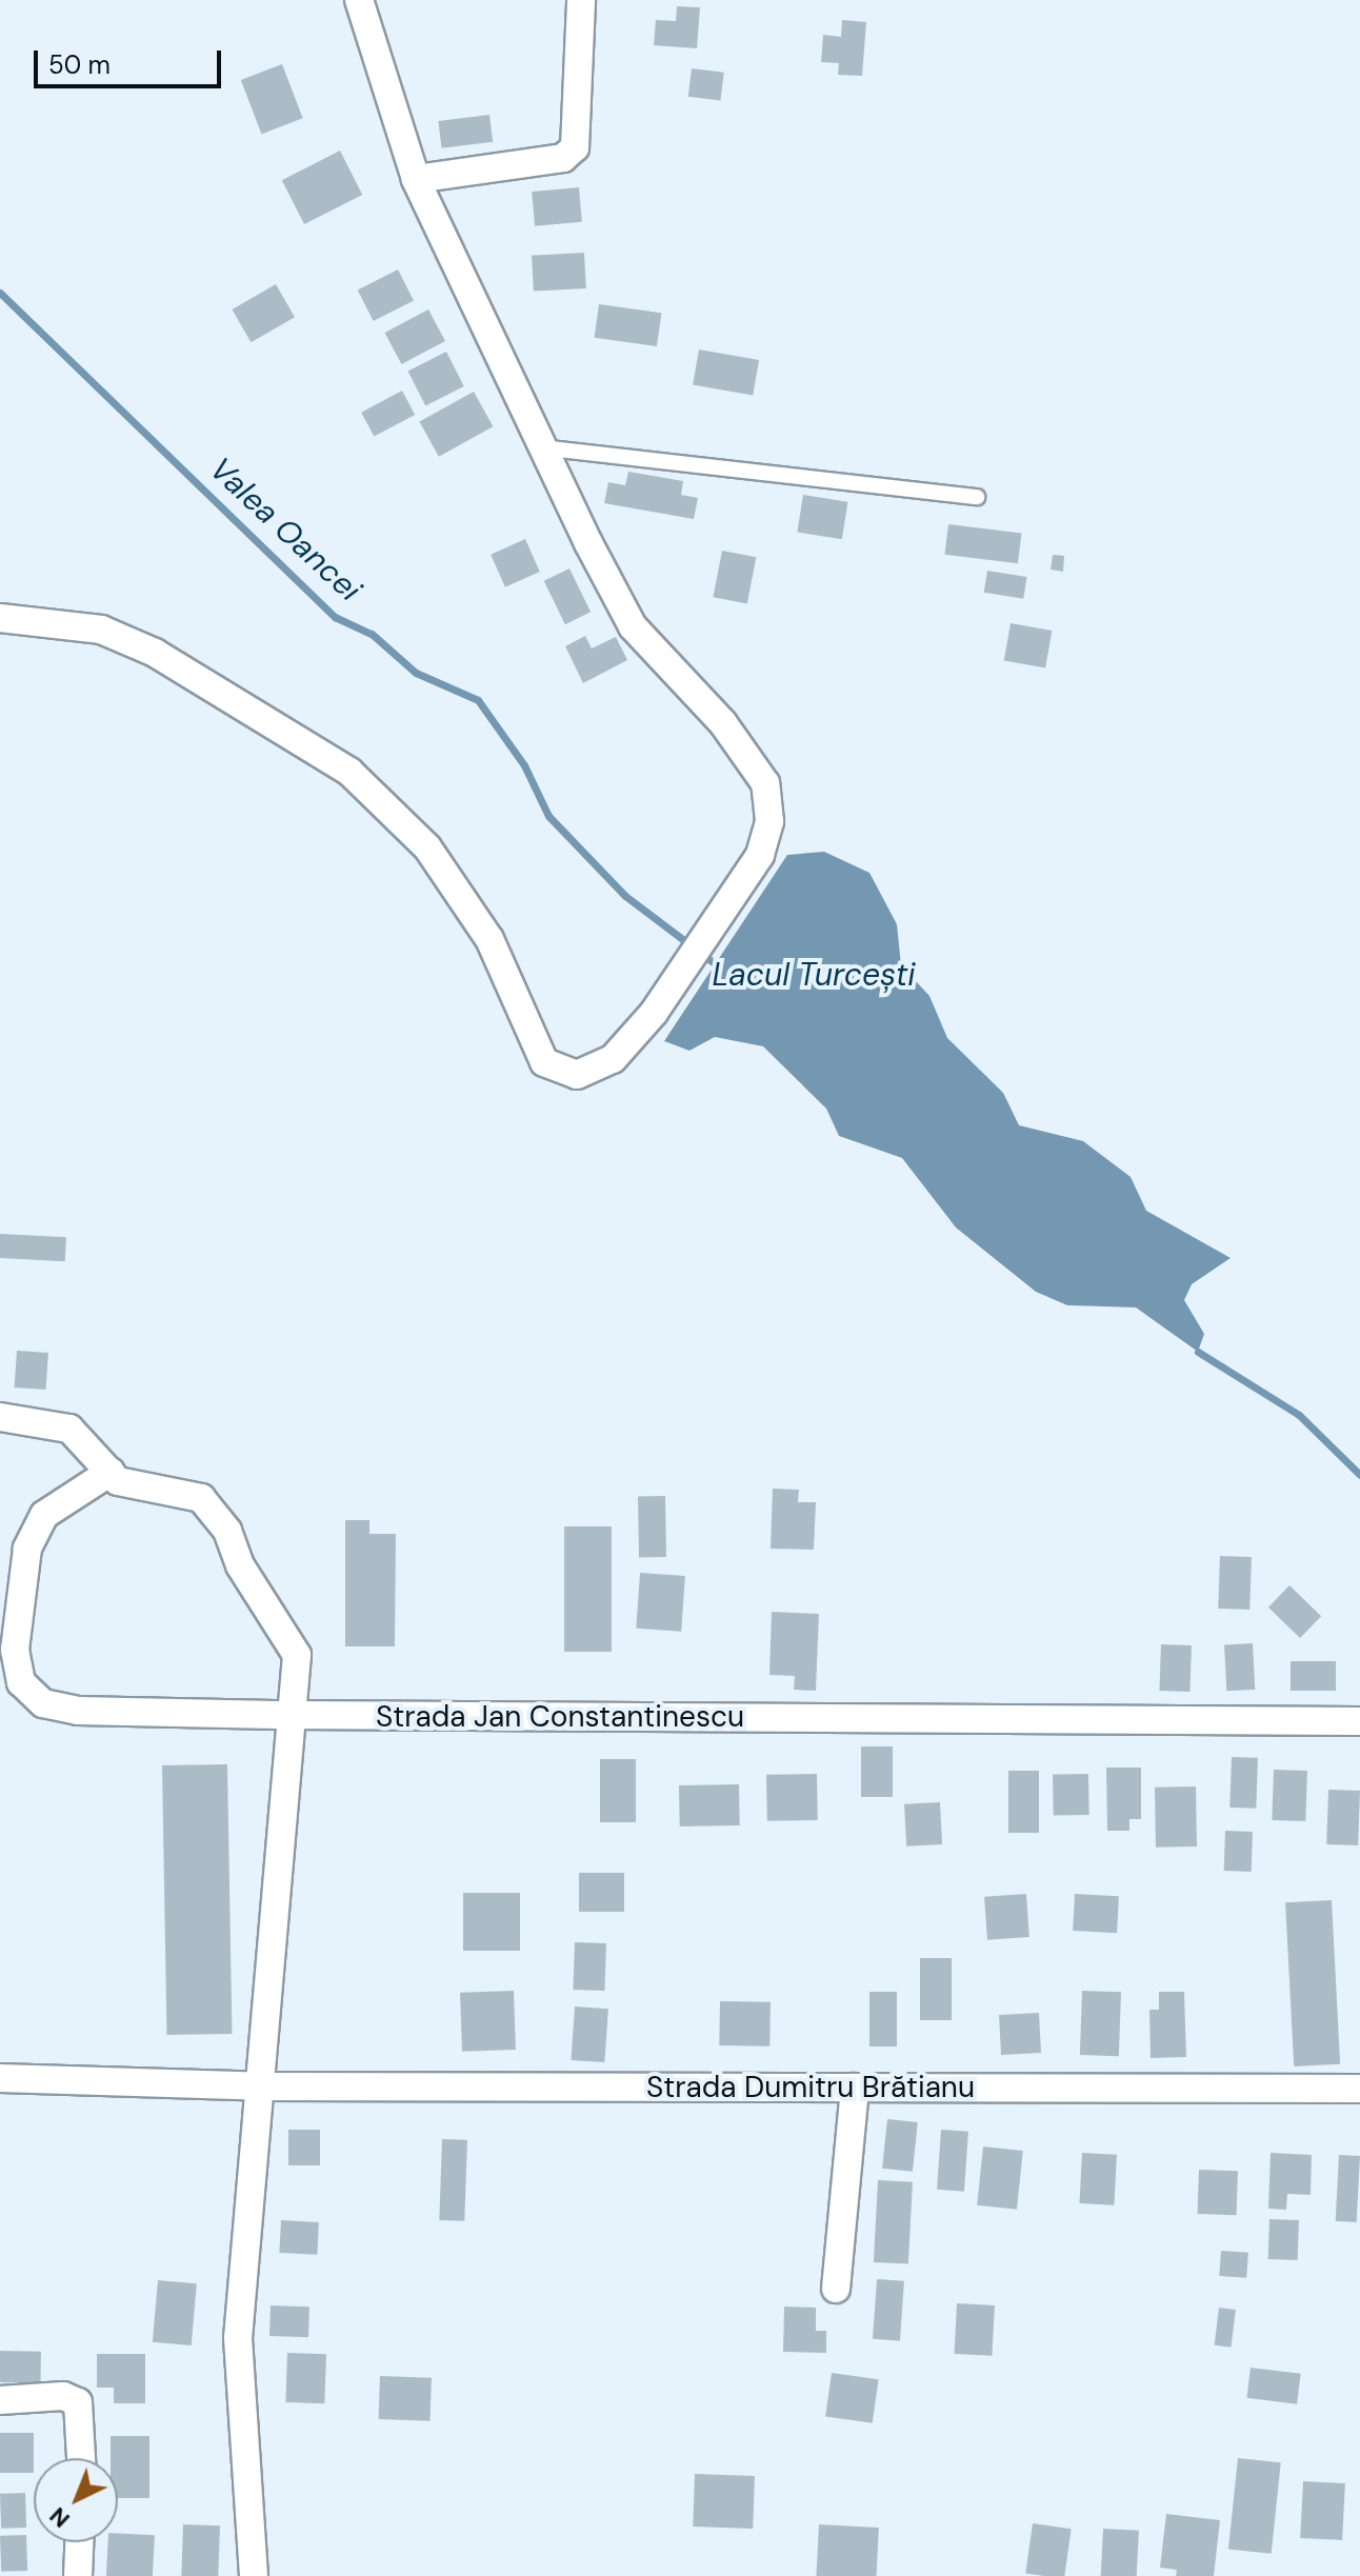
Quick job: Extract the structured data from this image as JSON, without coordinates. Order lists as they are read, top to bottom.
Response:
{
  "streets": {
    "street": ["Strada Jan Constantinescu", "Strada Dumitru Brătianu"]
  },
  "water": ["Valea Oancei", "Lacul Turcești"],
  "scale_bar": "50 m",
  "north": "bottom left"
}
